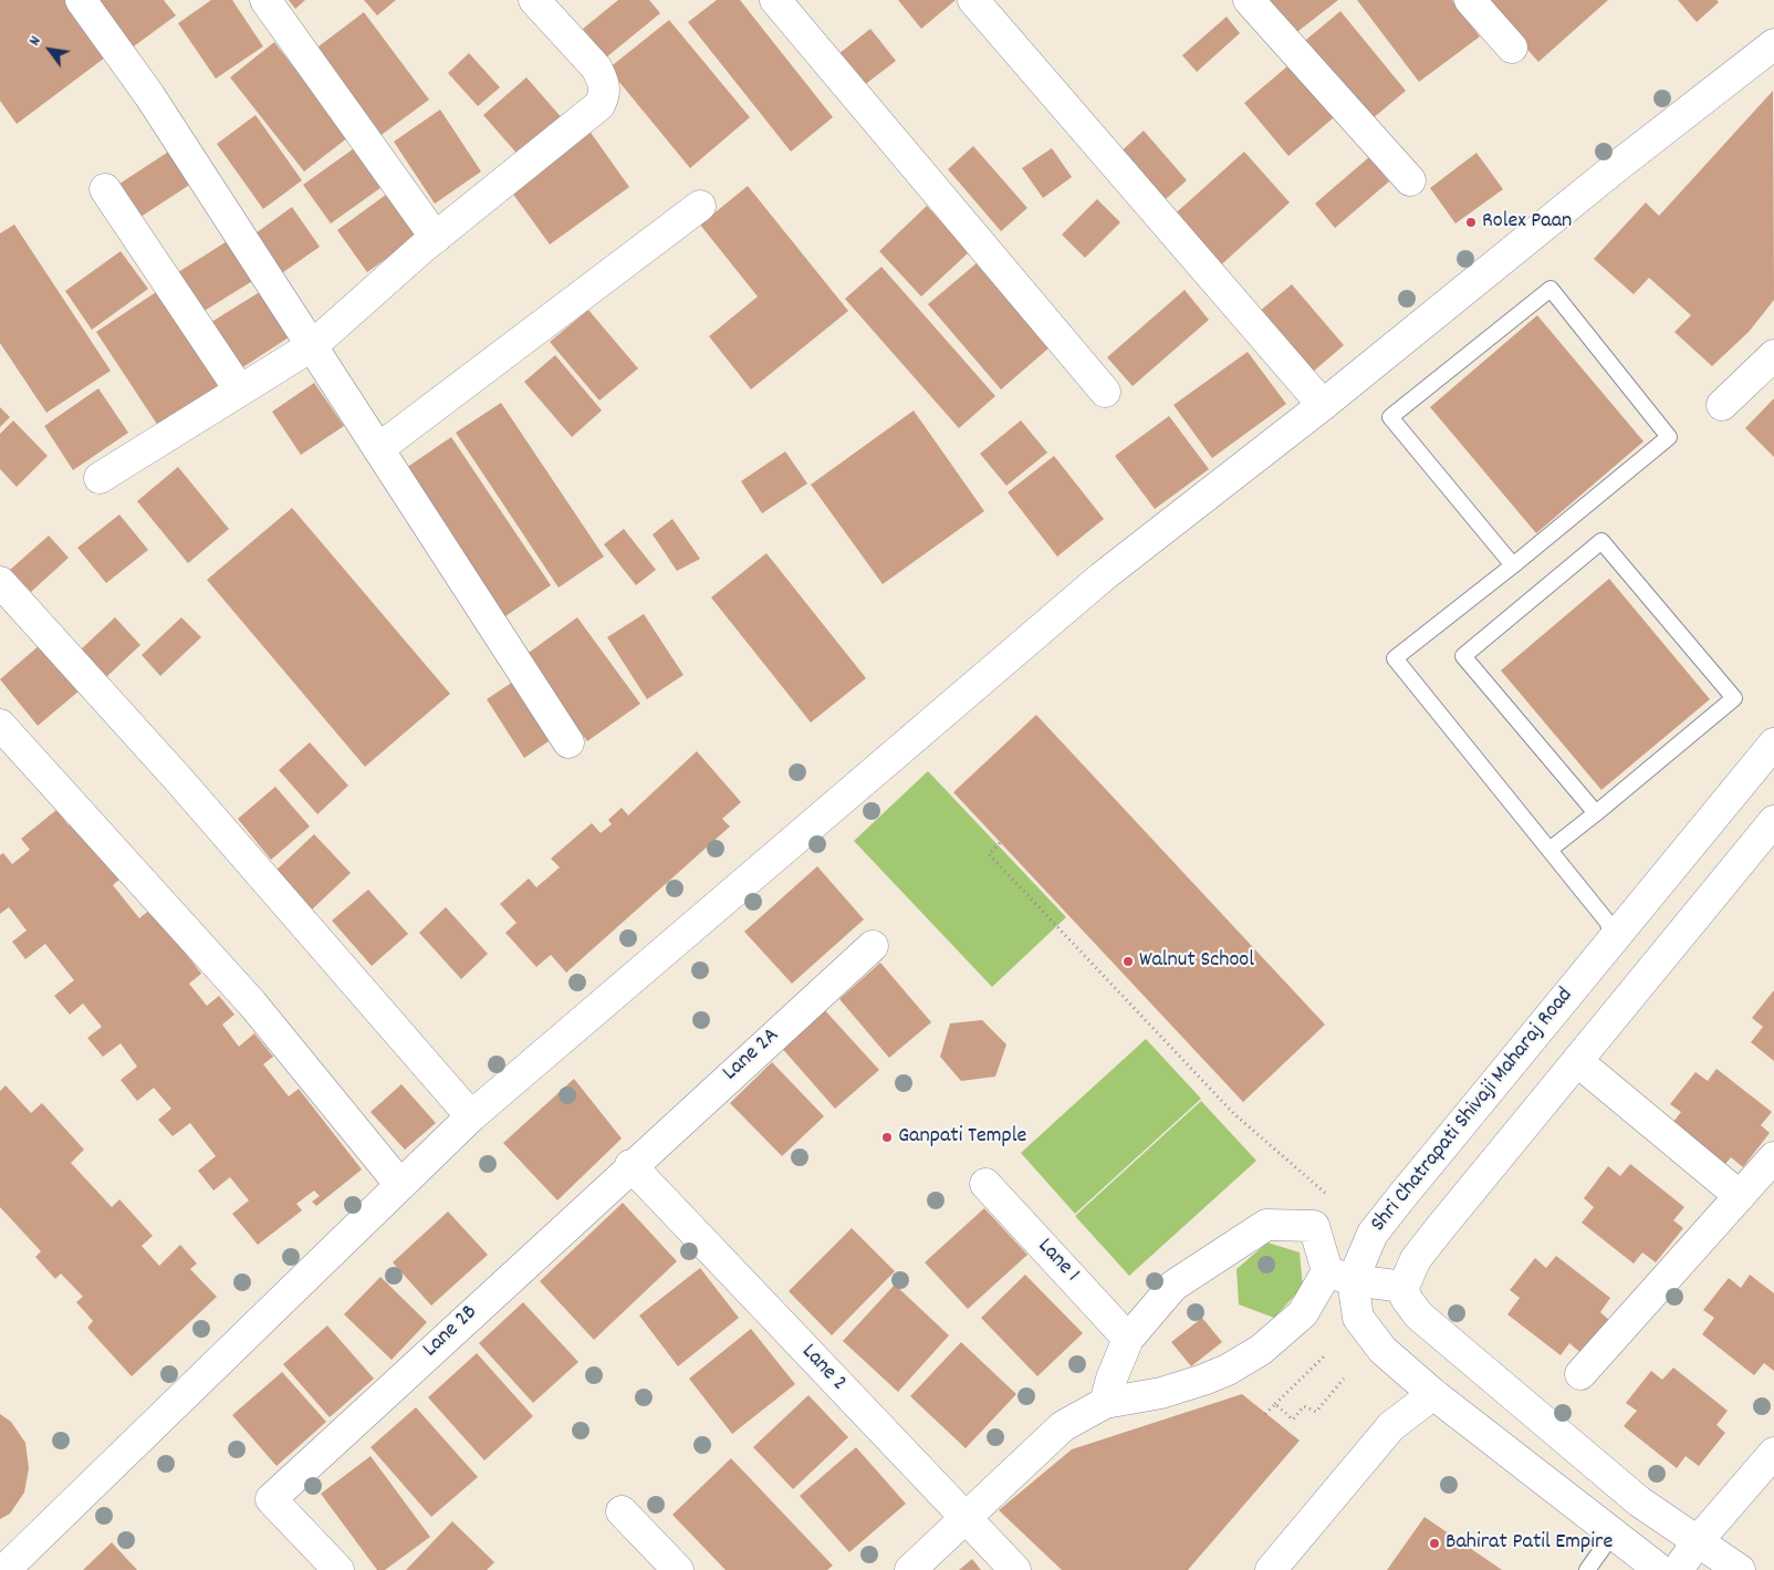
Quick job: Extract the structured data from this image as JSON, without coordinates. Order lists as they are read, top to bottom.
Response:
{
  "streets": {
    "street": [
      "Lane 2A",
      "Shri Chatrapati Shivaji Maharaj Road",
      "Lane 1",
      "Lane 2B",
      "Lane 2"
    ]
  },
  "crossings": [
    ["Lane 2A", "Lane 2B"],
    ["Lane 2A", "Lane 2"],
    ["Shri Chatrapati Shivaji Maharaj Road", "Lane 2"],
    ["Lane 2B", "Lane 2"]
  ],
  "places": [
    "Rolex Paan",
    "Walnut School",
    "Ganpati Temple",
    "Bahirat Patil Empire"
  ],
  "north": "top left"
}
